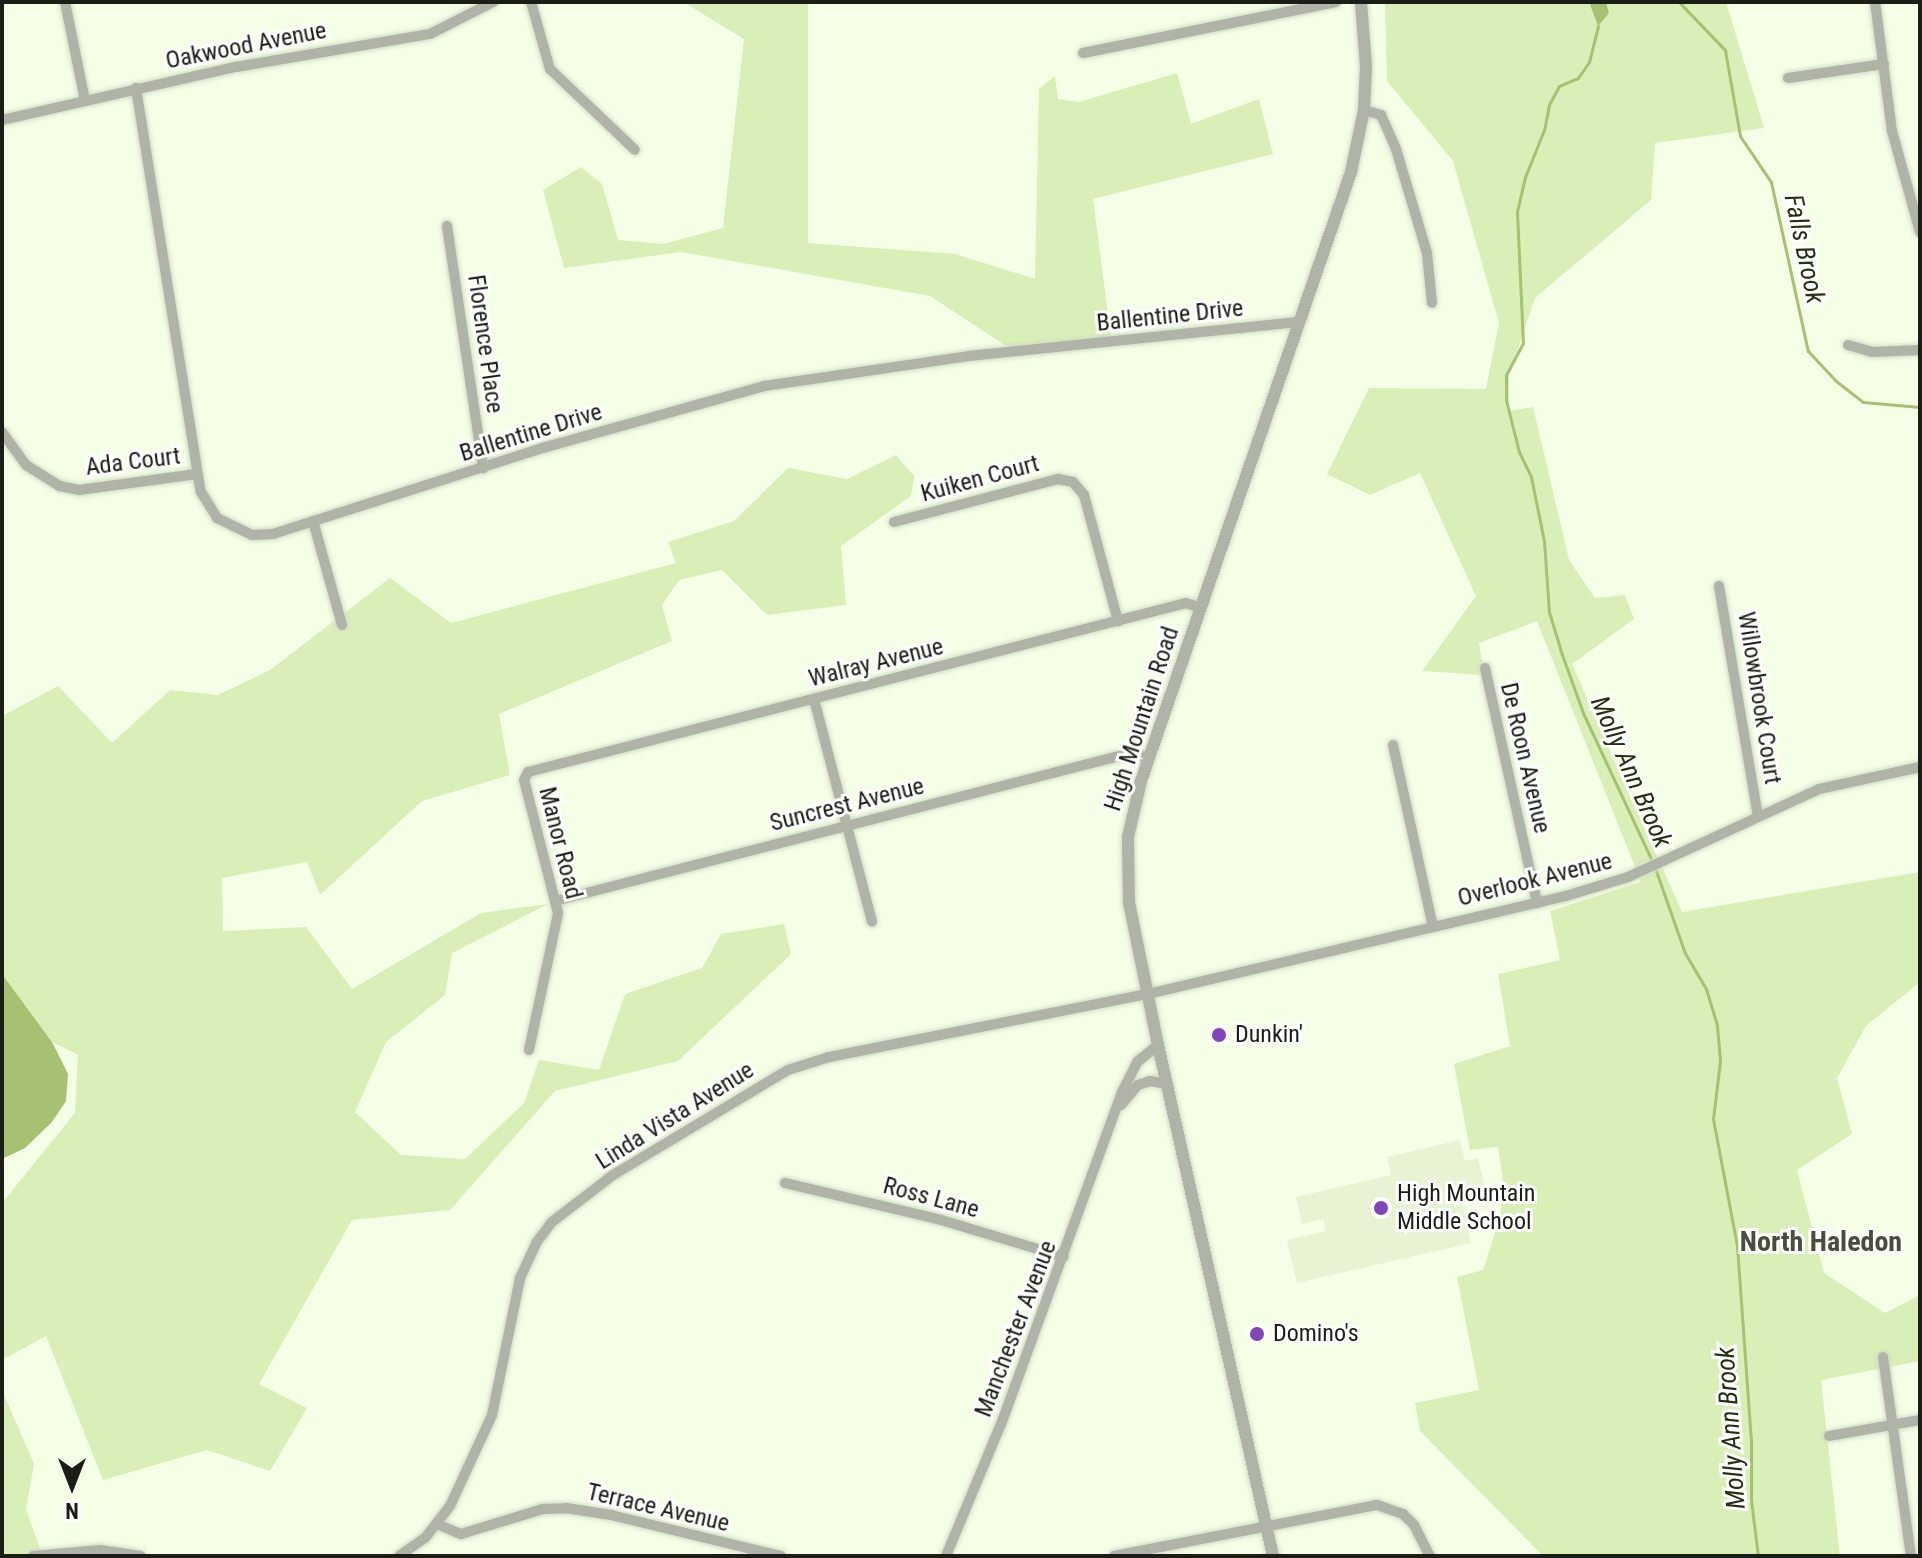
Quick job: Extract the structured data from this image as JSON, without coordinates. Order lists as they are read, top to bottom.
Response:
{
  "streets": {
    "street": [
      "Oakwood Avenue",
      "Ballentine Drive",
      "Florence Place",
      "Ada Court",
      "Kuiken Court",
      "Walray Avenue",
      "Willowbrook Court",
      "High Mountain Road",
      "De Roon Avenue",
      "Suncrest Avenue",
      "Manor Road",
      "Overlook Avenue",
      "Linda Vista Avenue",
      "Ross Lane",
      "Manchester Avenue",
      "Terrace Avenue"
    ]
  },
  "crossings": [
    ["Oakwood Avenue", "Ballentine Drive"],
    ["Ballentine Drive", "Florence Place"],
    ["Ballentine Drive", "Ada Court"],
    ["Ballentine Drive", "High Mountain Road"],
    ["Kuiken Court", "Walray Avenue"],
    ["Walray Avenue", "High Mountain Road"],
    ["Walray Avenue", "Manor Road"],
    ["Willowbrook Court", "Overlook Avenue"],
    ["High Mountain Road", "Suncrest Avenue"],
    ["High Mountain Road", "Overlook Avenue"],
    ["High Mountain Road", "Linda Vista Avenue"],
    ["High Mountain Road", "Manchester Avenue"],
    ["De Roon Avenue", "Overlook Avenue"],
    ["Suncrest Avenue", "Manor Road"],
    ["Overlook Avenue", "Linda Vista Avenue"],
    ["Linda Vista Avenue", "Terrace Avenue"],
    ["Ross Lane", "Manchester Avenue"]
  ],
  "districts": ["North Haledon"],
  "water": ["Falls Brook", "Molly Ann Brook"],
  "places": ["Dunkin'", "High Mountain Middle School", "Domino's"],
  "north": "bottom"
}
